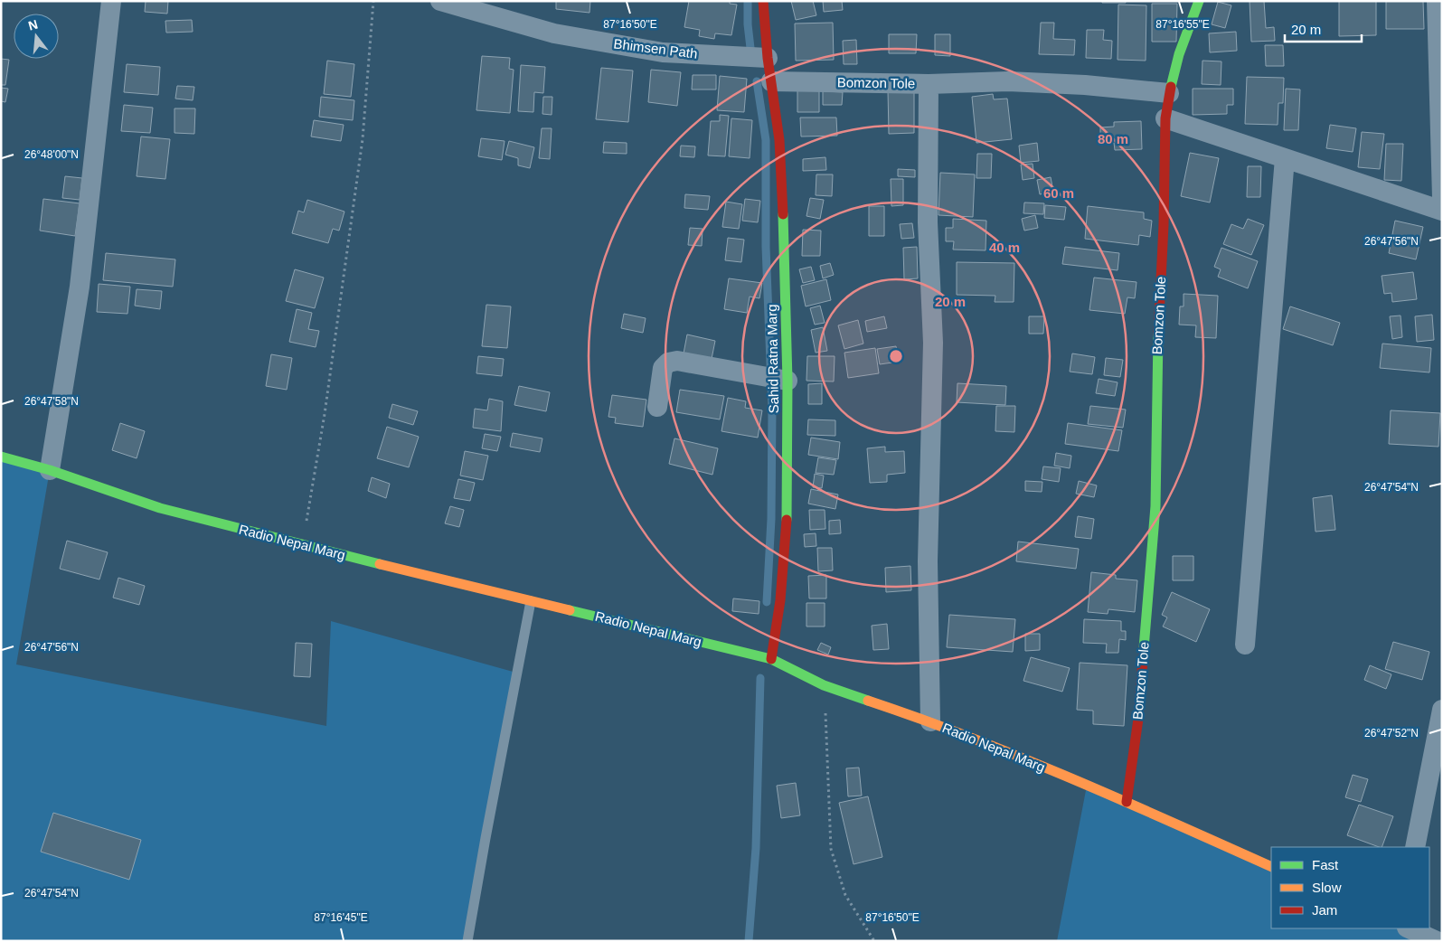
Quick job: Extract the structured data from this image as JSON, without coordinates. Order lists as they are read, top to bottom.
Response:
{
  "streets": {
    "street": [
      "Bhimsen Path",
      "Bomzon Tole",
      "Sahid Ratna Marg",
      "Radio Nepal Marg"
    ]
  },
  "crossings": [
    ["Bhimsen Path", "Sahid Ratna Marg"],
    ["Bomzon Tole", "Sahid Ratna Marg"],
    ["Bomzon Tole", "Radio Nepal Marg"],
    ["Sahid Ratna Marg", "Radio Nepal Marg"]
  ],
  "legend": ["Fast", "Slow", "Jam"],
  "scale_bar": "20 m",
  "north": "top",
  "coordinates": [
    "87°16'50\"E",
    "87°16'55\"E",
    "26°48'00\"N",
    "26°47'56\"N",
    "26°47'58\"N",
    "26°47'54\"N",
    "26°47'52\"N",
    "87°16'45\"E"
  ],
  "rings": [
    "80 m",
    "60 m",
    "40 m",
    "20 m"
  ]
}
